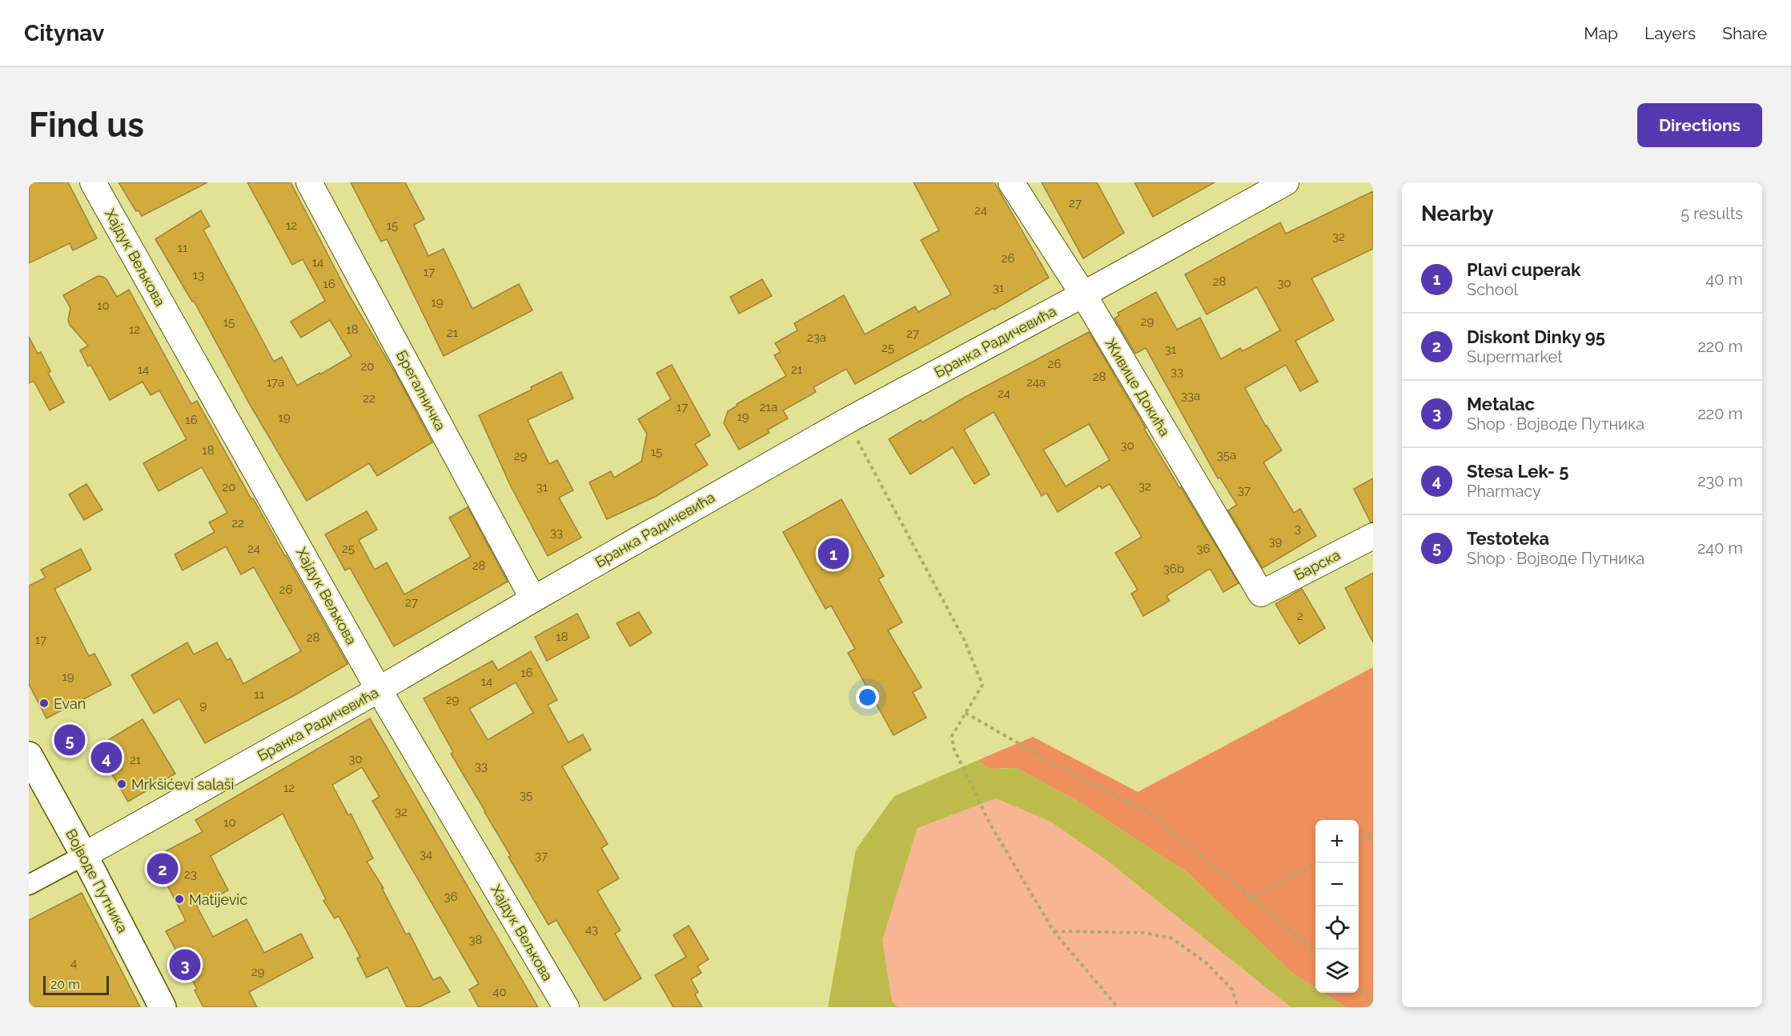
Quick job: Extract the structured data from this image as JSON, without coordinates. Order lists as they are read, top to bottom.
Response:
{
  "streets": {
    "street": [
      "Хајдук Вељкова",
      "Бранка Радичевића",
      "Живице Докића",
      "Брегалничка",
      "Барска",
      "Војводе Путника"
    ]
  },
  "crossings": [
    ["Хајдук Вељкова", "Бранка Радичевића"],
    ["Бранка Радичевића", "Живице Докића"],
    ["Бранка Радичевића", "Брегалничка"],
    ["Бранка Радичевића", "Војводе Путника"],
    ["Живице Докића", "Барска"]
  ],
  "places": ["Evan", "Mrkšićevi salaši", "Matijevic"],
  "house_numbers": [
    "27",
    "24",
    "12",
    "15",
    "32",
    "11",
    "26",
    "14",
    "17",
    "13",
    "28",
    "30",
    "16",
    "31",
    "19",
    "10",
    "29",
    "15",
    "12",
    "18",
    "21",
    "27",
    "23a",
    "25",
    "31",
    "26",
    "20",
    "14",
    "21",
    "33",
    "28",
    "17a",
    "24a",
    "24",
    "33a",
    "22",
    "17",
    "21a",
    "19",
    "19",
    "16",
    "30",
    "18",
    "15",
    "35a",
    "29",
    "32",
    "20",
    "31",
    "37",
    "22",
    "3",
    "33",
    "39",
    "24",
    "25",
    "36",
    "28",
    "36b",
    "26",
    "27",
    "2",
    "18",
    "28",
    "17",
    "16",
    "19",
    "14",
    "11",
    "29",
    "9",
    "30",
    "21",
    "33",
    "12",
    "35",
    "32",
    "10",
    "34",
    "37",
    "23",
    "36",
    "43",
    "38",
    "4",
    "29",
    "40"
  ],
  "scale_bar": "20 m",
  "page": {
    "header": "Citynav",
    "nav": ["Map", "Layers", "Share"],
    "buttons": "Directions",
    "title": "Find us",
    "heading": ["Nearby", "5 results"],
    "list": [
      {
        "mark": "1",
        "name": "Plavi cuperak",
        "note": "School",
        "value": "40 m"
      },
      {
        "mark": "2",
        "name": "Diskont Dinky 95",
        "note": "Supermarket",
        "value": "220 m"
      },
      {
        "mark": "3",
        "name": "Metalac",
        "note": "Shop · Војводе Путника",
        "value": "220 m"
      },
      {
        "mark": "4",
        "name": "Stesa Lek- 5",
        "note": "Pharmacy",
        "value": "230 m"
      },
      {
        "mark": "5",
        "name": "Testoteka",
        "note": "Shop · Војводе Путника",
        "value": "240 m"
      }
    ],
    "pins": [
      "1",
      "5",
      "4",
      "2",
      "3"
    ],
    "map_buttons": ["+", "−"],
    "scale": "20 m"
  }
}
